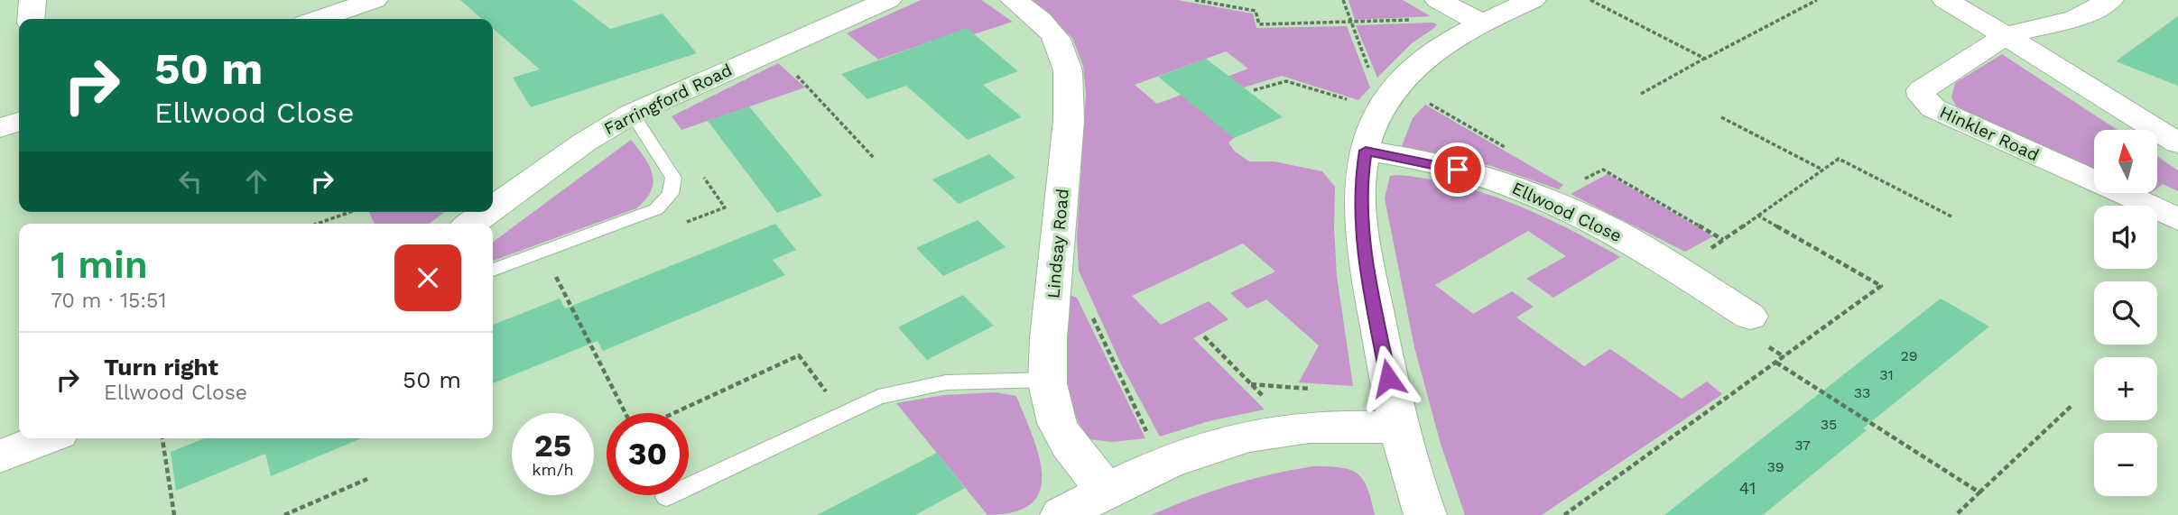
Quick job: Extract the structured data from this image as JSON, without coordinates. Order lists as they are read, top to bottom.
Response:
{
  "streets": {
    "street": [
      "Farringford Road",
      "Hinkler Road",
      "Ellwood Close",
      "Lindsay Road"
    ]
  },
  "house_numbers": [
    "29",
    "31",
    "33",
    "35",
    "37",
    "39",
    "41"
  ],
  "north": "top",
  "page": {
    "turn": ["50 m", "Ellwood Close"],
    "map_buttons": ["+", "−"],
    "heading": ["1 min", "70 m · 15:51"],
    "list": [
      {
        "name": "Turn right",
        "note": "Ellwood Close",
        "value": "50 m"
      }
    ],
    "speed": "25 km/h",
    "limit": "30"
  }
}
